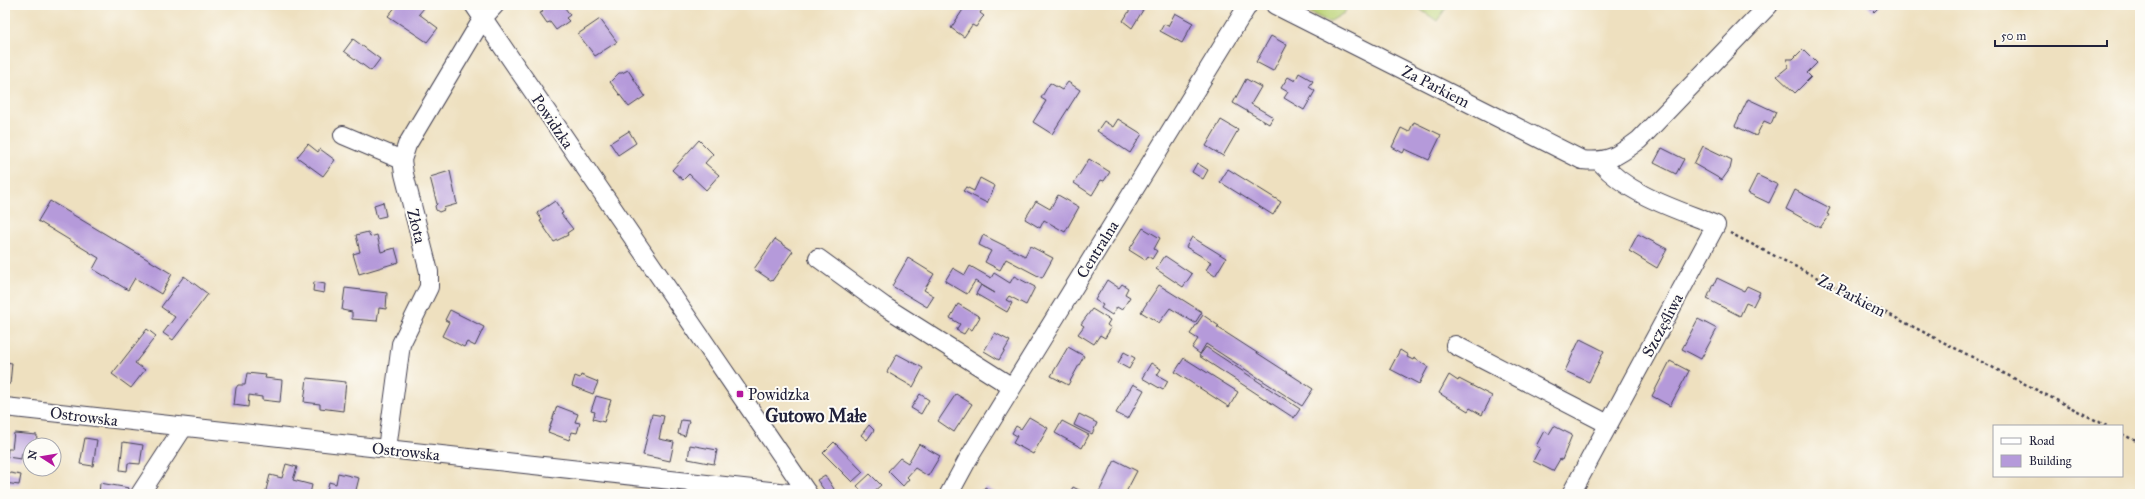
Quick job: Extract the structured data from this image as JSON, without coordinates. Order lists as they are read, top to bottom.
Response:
{
  "streets": {
    "street": [
      "Za Parkiem",
      "Powidzka",
      "Złota",
      "Centralna",
      "Szczęśliwa",
      "Ostrowska"
    ]
  },
  "crossings": [
    ["Za Parkiem", "Szczęśliwa"],
    ["Powidzka", "Ostrowska"],
    ["Złota", "Ostrowska"]
  ],
  "districts": ["Gutowo Małe"],
  "places": {
    "transit": ["Powidzka"]
  },
  "legend": ["Road", "Building"],
  "scale_bar": "50 m",
  "north": "left"
}
